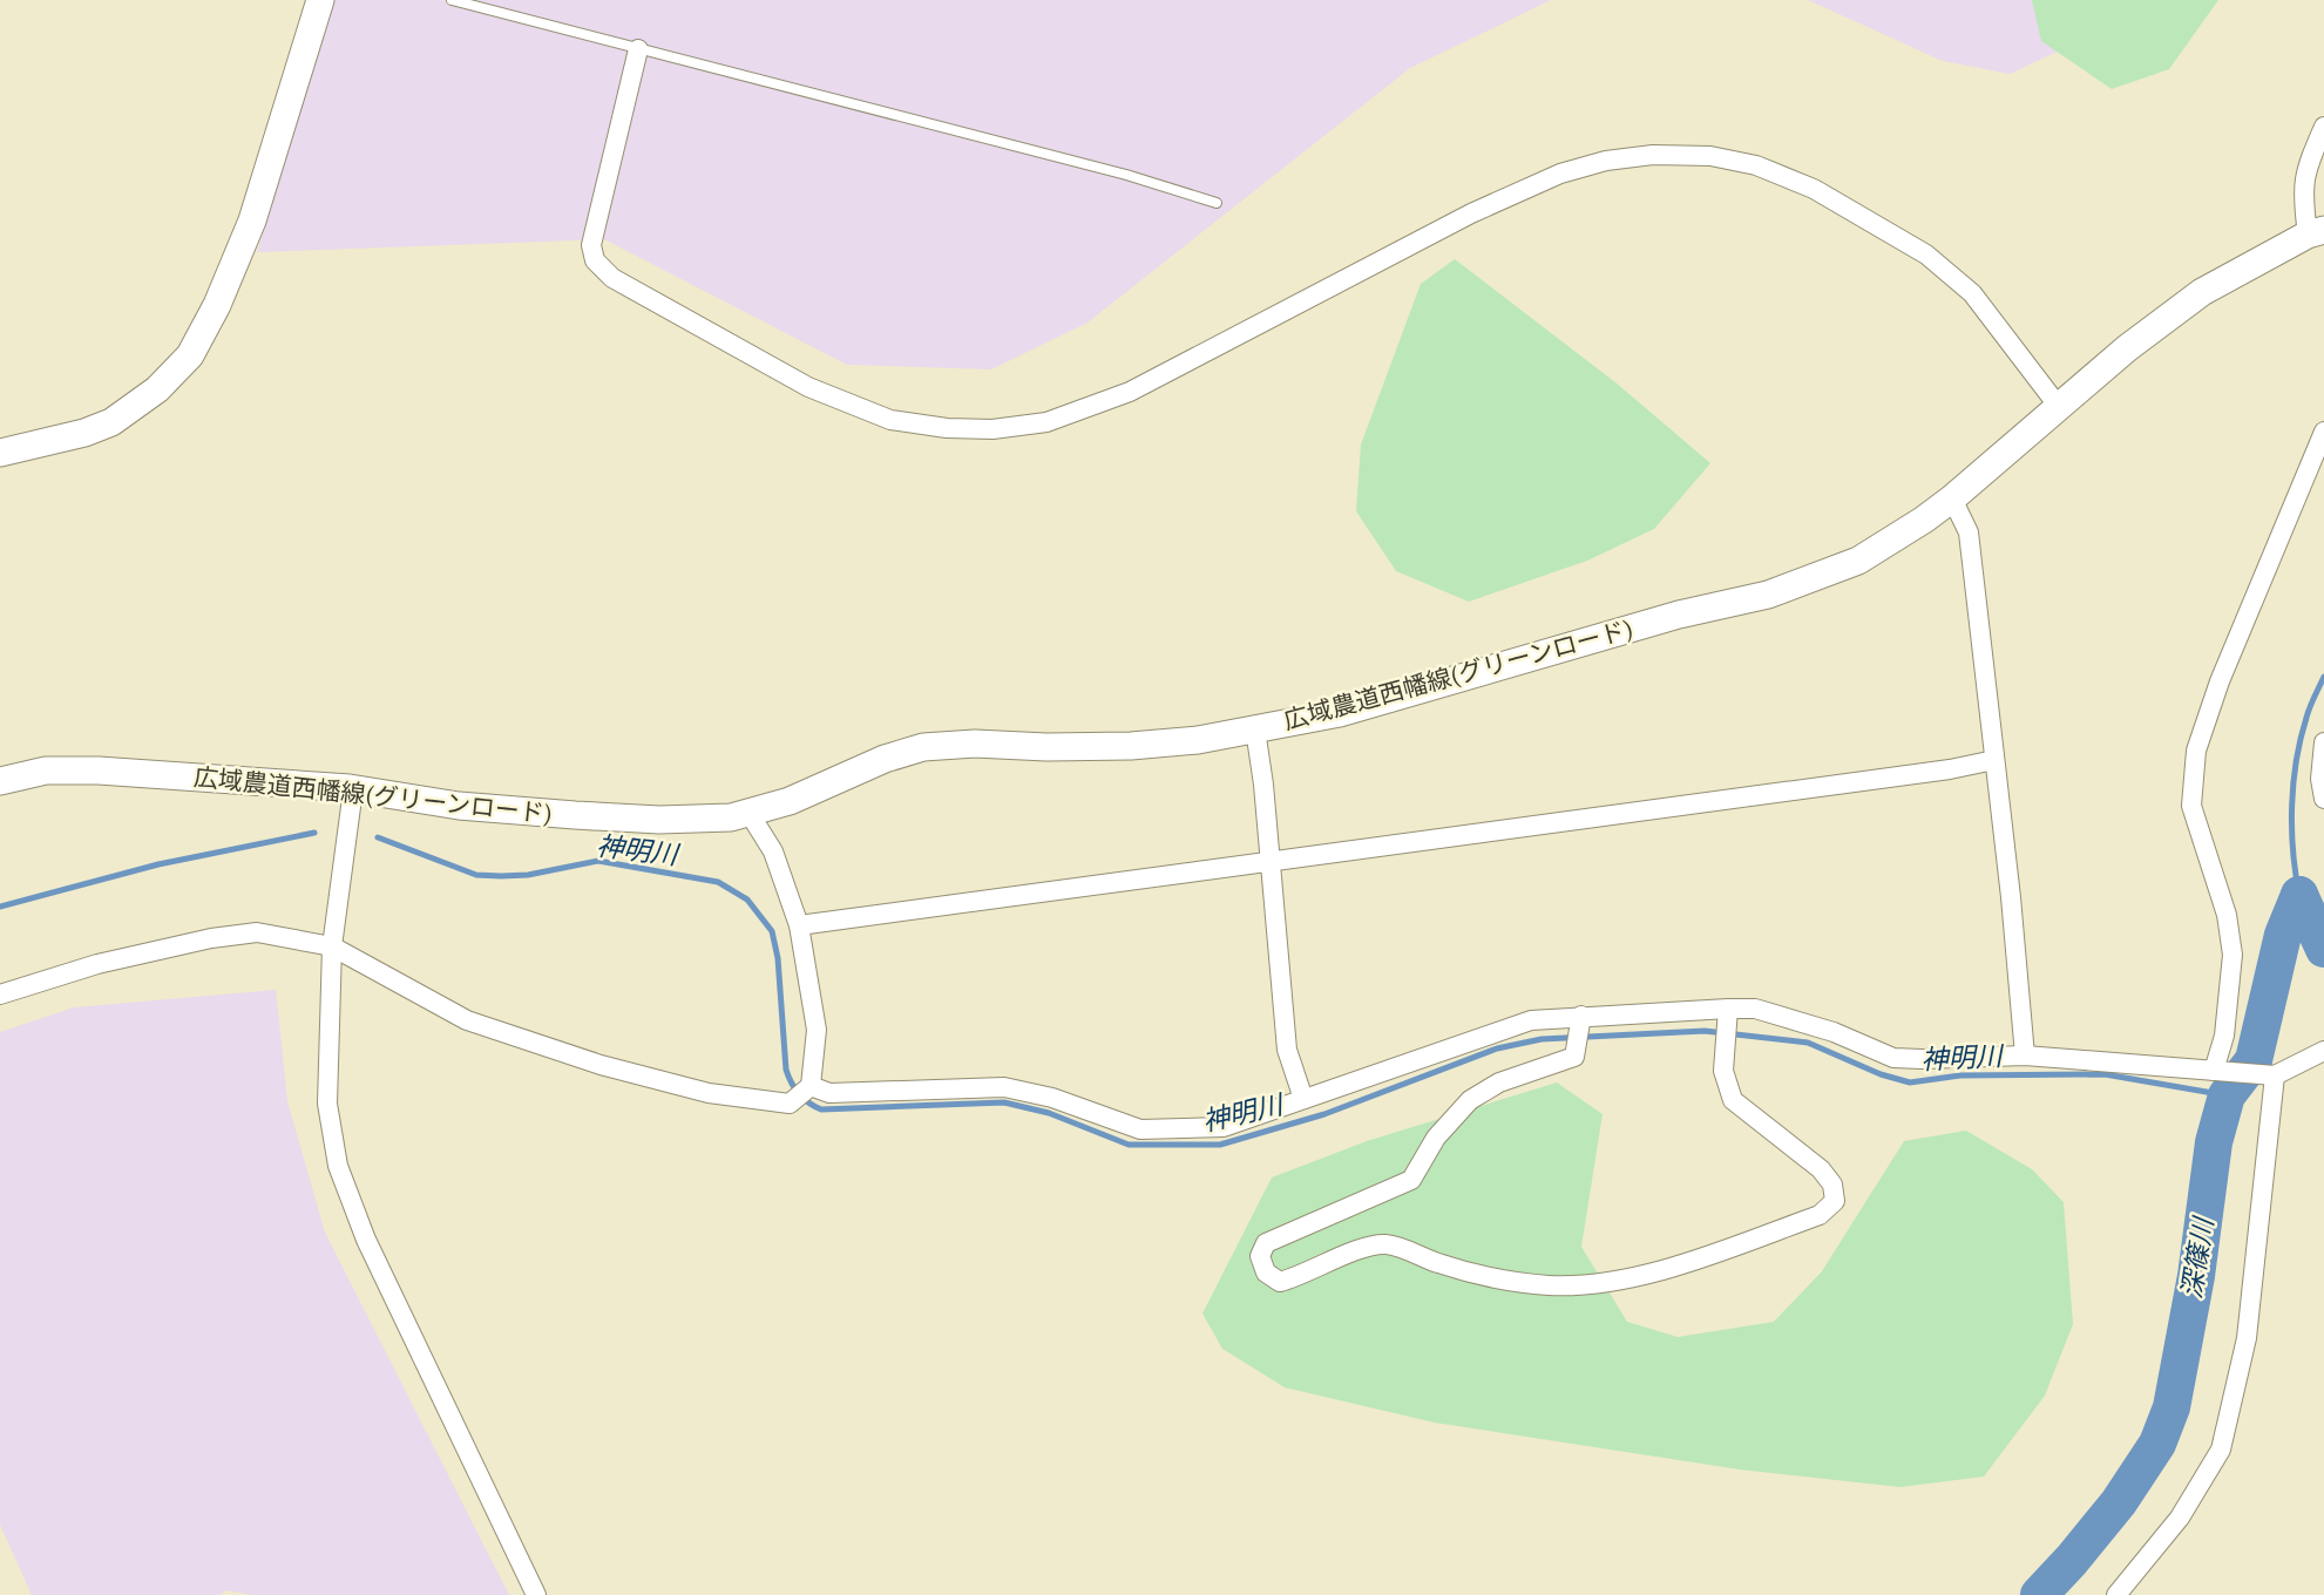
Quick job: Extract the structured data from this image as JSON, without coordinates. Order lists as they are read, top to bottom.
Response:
{
  "streets": {
    "street": ["広域農道西幡線(グリーンロード)"]
  },
  "water": ["神明川", "深篠川"]
}
